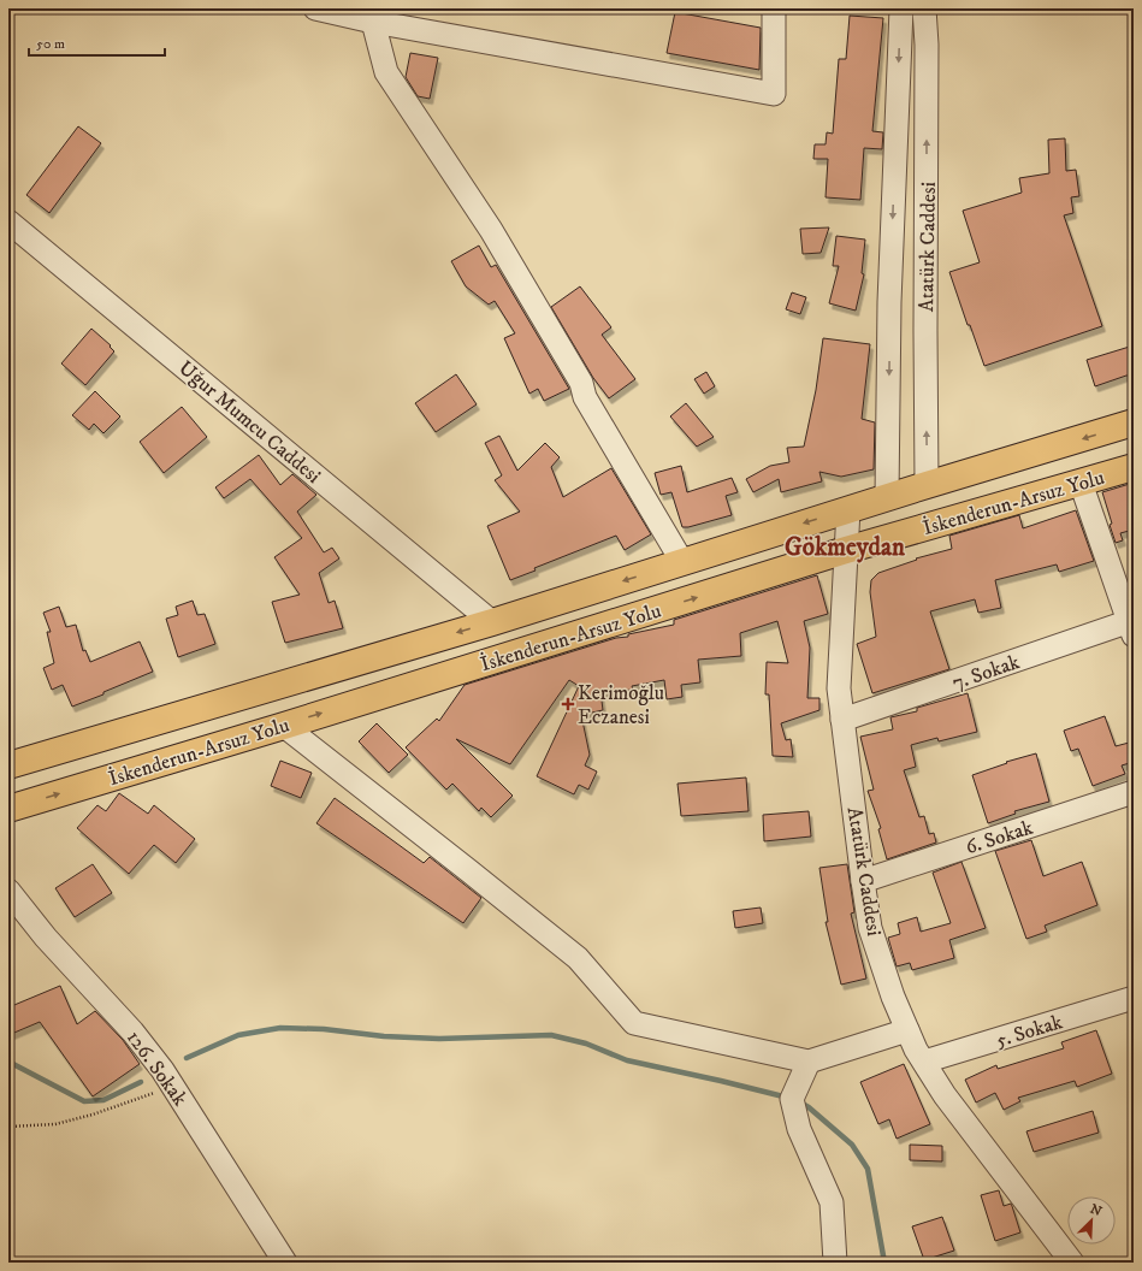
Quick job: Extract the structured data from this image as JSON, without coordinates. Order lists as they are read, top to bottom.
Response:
{
  "streets": {
    "main road": ["İskenderun-Arsuz Yolu"],
    "street": [
      "Atatürk Caddesi",
      "Uğur Mumcu Caddesi",
      "7. Sokak",
      "6. Sokak",
      "5. Sokak",
      "126. Sokak"
    ]
  },
  "crossings": [
    ["Atatürk Caddesi", "İskenderun-Arsuz Yolu"],
    ["Atatürk Caddesi", "7. Sokak"],
    ["Atatürk Caddesi", "6. Sokak"],
    ["Atatürk Caddesi", "5. Sokak"],
    ["Uğur Mumcu Caddesi", "İskenderun-Arsuz Yolu"]
  ],
  "districts": ["Gökmeydan"],
  "places": {
    "health": ["Kerimoğlu Eczanesi"]
  },
  "scale_bar": "50 m",
  "north": "top right"
}
